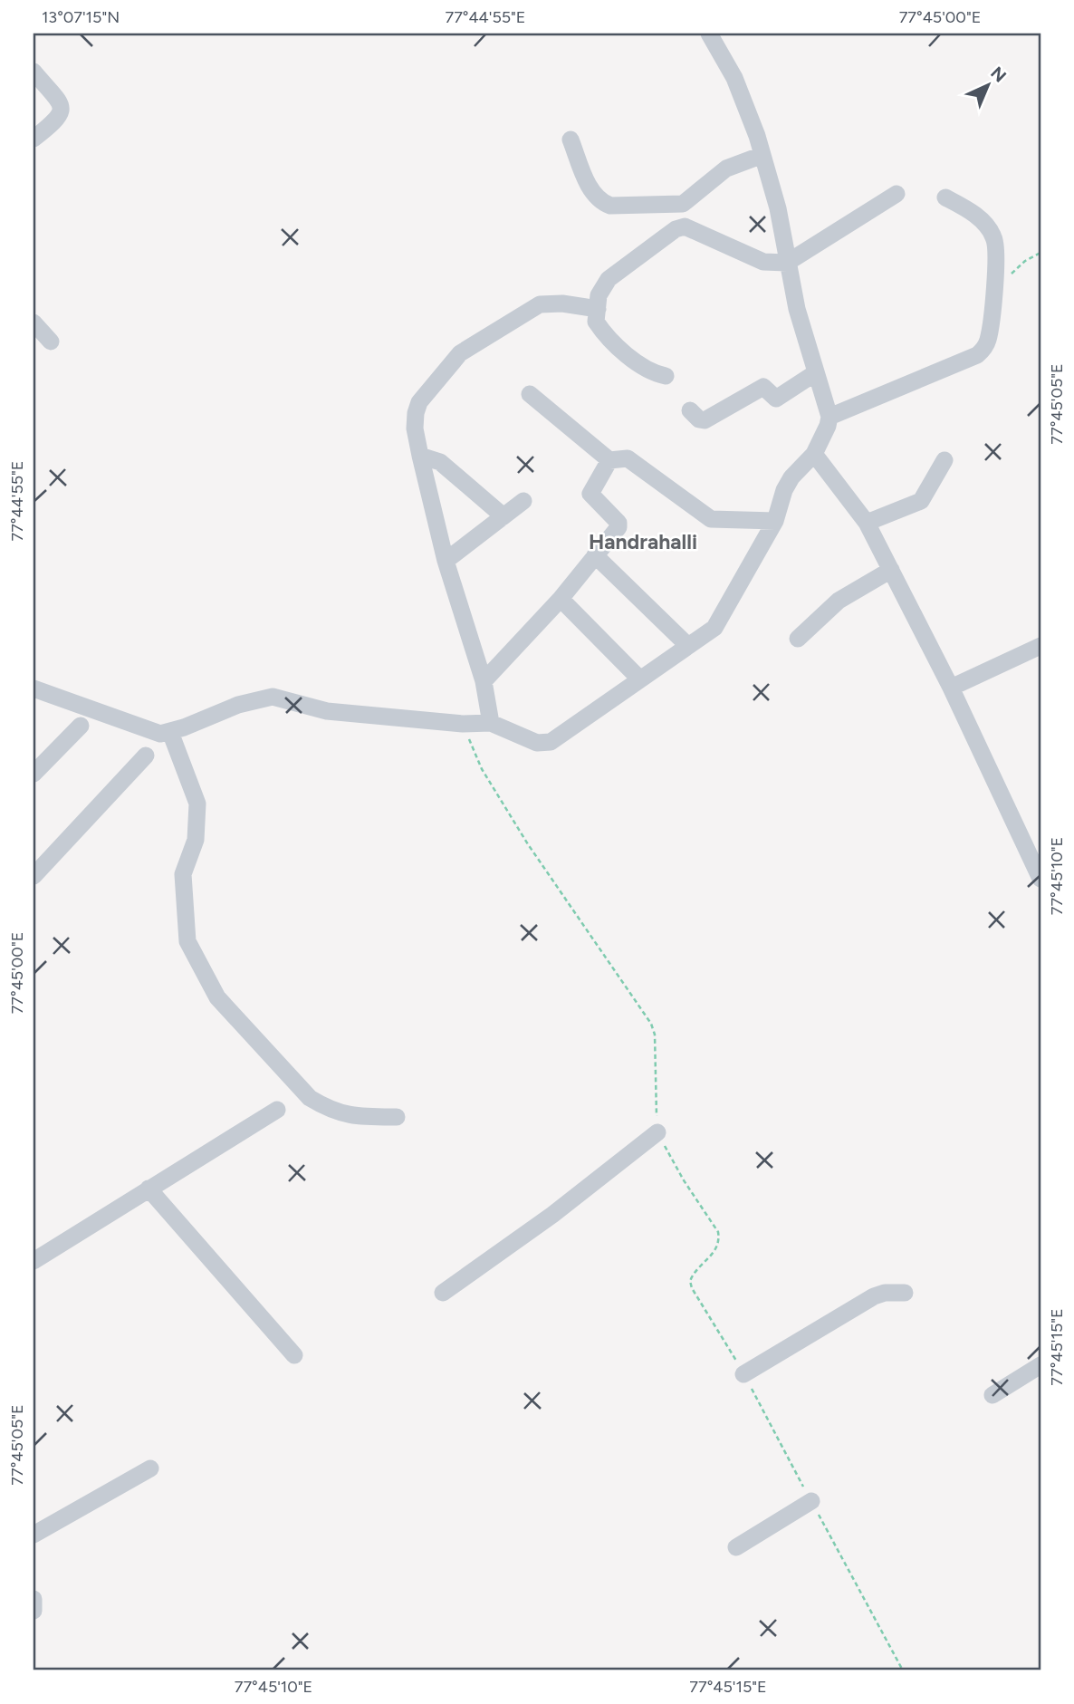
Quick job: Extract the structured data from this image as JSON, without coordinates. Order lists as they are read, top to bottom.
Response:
{
  "districts": ["Handrahalli"],
  "north": "top right",
  "coordinates": [
    "13°07'15\"N",
    "77°44'55\"E",
    "77°45'00\"E",
    "77°45'05\"E",
    "77°45'10\"E",
    "77°45'15\"E"
  ]
}
